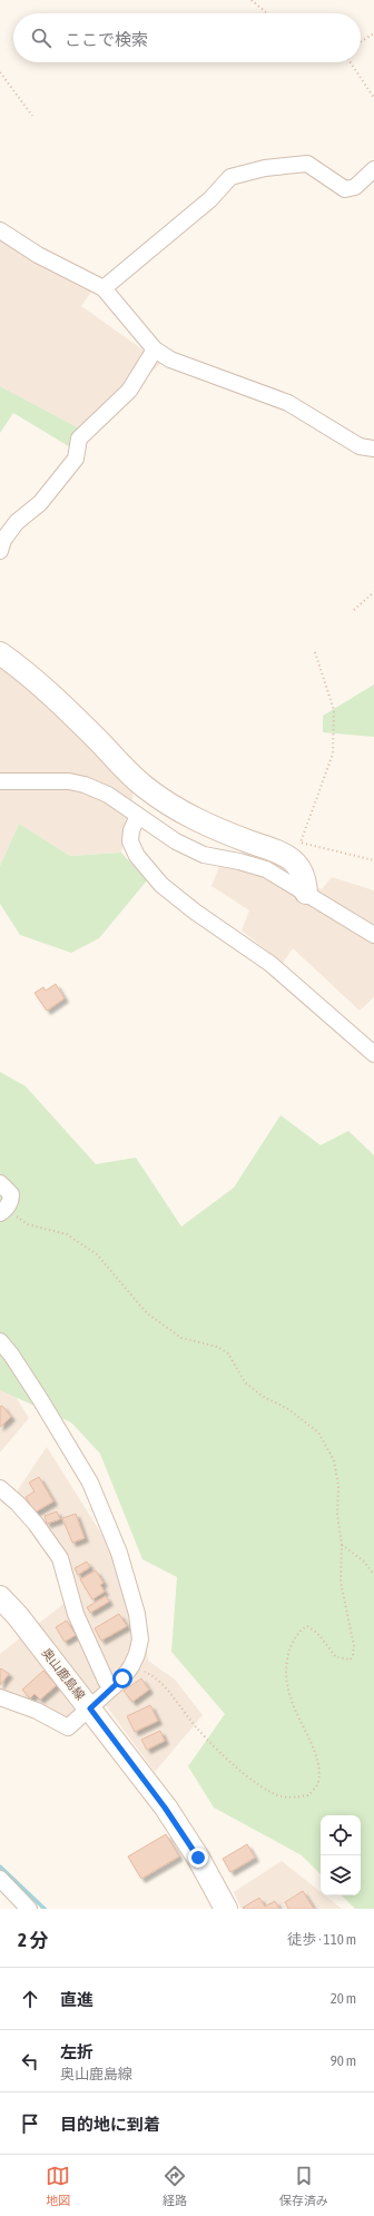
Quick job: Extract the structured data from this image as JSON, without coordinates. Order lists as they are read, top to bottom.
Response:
{
  "streets": {
    "street": ["奥山鹿島線"]
  },
  "page": {
    "search": "ここで検索",
    "heading": ["2 分", "徒歩 · 110 m"],
    "list": [
      ["直進", "20 m"],
      ["左折", "奥山鹿島線", "90 m"],
      "目的地に到着"
    ],
    "nav": ["地図", "経路", "保存済み"]
  }
}
